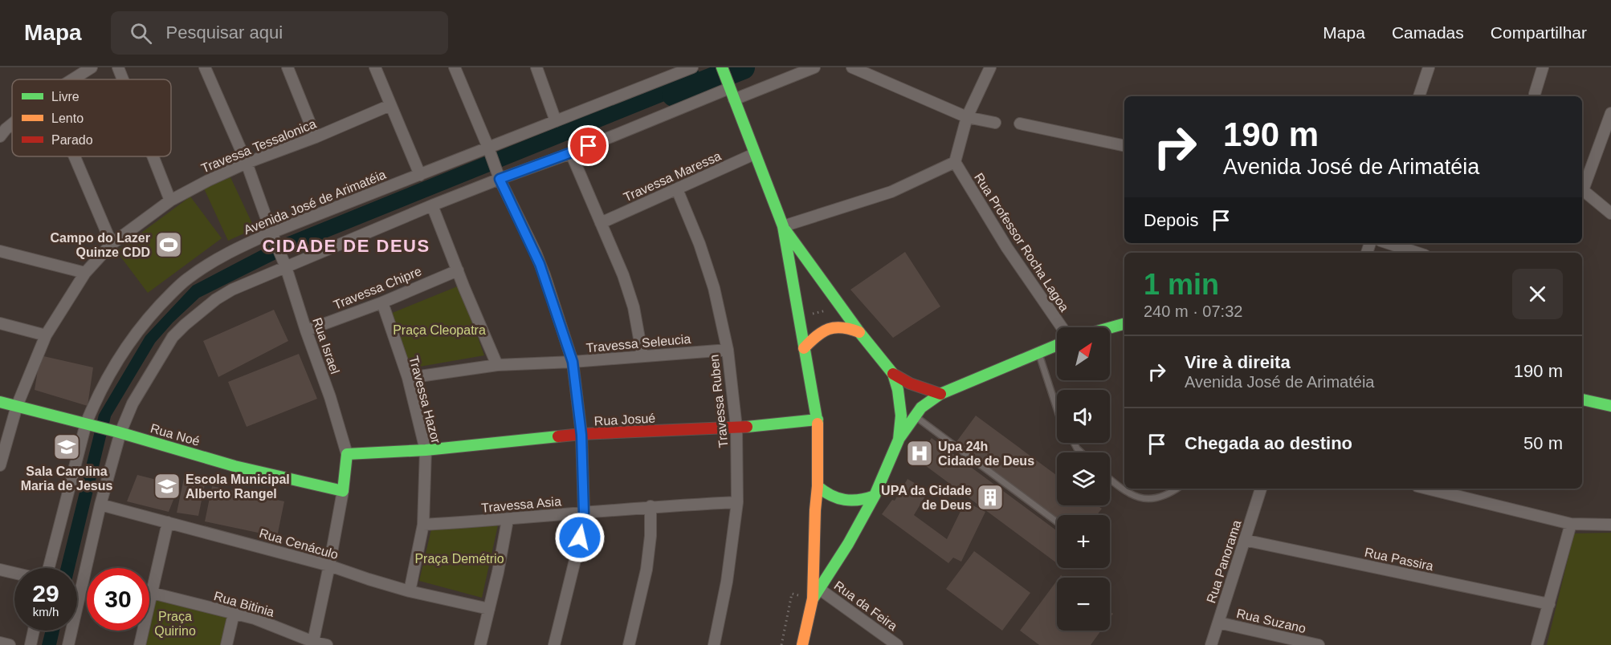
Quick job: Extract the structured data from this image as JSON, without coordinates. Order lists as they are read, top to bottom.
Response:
{
  "streets": {
    "street": [
      "Travessa Tessalonica",
      "Travessa Maressa",
      "Avenida José de Arimatéia",
      "Rua Professor Rocha Lagoa",
      "Travessa Chipre",
      "Travessa Seleucia",
      "Rua Israel",
      "Travessa Hazor",
      "Travessa Ruben",
      "Rua Josué",
      "Rua Noé",
      "Travessa Asia",
      "Rua Cenáculo",
      "Rua Passira",
      "Rua Panorama",
      "Rua Bitinia",
      "Rua da Feira",
      "Rua Suzano"
    ]
  },
  "crossings": [
    ["Travessa Tessalonica", "Rua Israel"],
    ["Travessa Tessalonica", "Rua Noé"],
    ["Travessa Maressa", "Travessa Ruben"],
    ["Avenida José de Arimatéia", "Rua Israel"],
    ["Avenida José de Arimatéia", "Rua Noé"],
    ["Travessa Chipre", "Rua Israel"],
    ["Travessa Chipre", "Travessa Hazor"],
    ["Travessa Seleucia", "Travessa Hazor"],
    ["Travessa Seleucia", "Travessa Ruben"],
    ["Rua Israel", "Rua Josué"],
    ["Rua Israel", "Rua Noé"],
    ["Rua Israel", "Rua Cenáculo"],
    ["Rua Israel", "Rua Bitinia"],
    ["Travessa Hazor", "Rua Josué"],
    ["Travessa Hazor", "Travessa Asia"],
    ["Travessa Hazor", "Rua Cenáculo"],
    ["Travessa Ruben", "Rua Josué"],
    ["Travessa Ruben", "Travessa Asia"],
    ["Rua Passira", "Rua Panorama"],
    ["Rua Panorama", "Rua Suzano"]
  ],
  "districts": ["CIDADE DE DEUS"],
  "parks": ["Praça Cleopatra", "Praça Demétrio", "Praça Quirino"],
  "places": {
    "sports": ["Campo do Lazer Quinze CDD"],
    "school or university": ["Sala Carolina Maria de Jesus", "Escola Municipal Alberto Rangel"],
    "hospital": ["Upa 24h Cidade de Deus"],
    "building": ["UPA da Cidade de Deus"]
  },
  "legend": ["Livre", "Lento", "Parado"],
  "north": "top right",
  "page": {
    "header": "Mapa",
    "search": "Pesquisar aqui",
    "nav": ["Mapa", "Camadas", "Compartilhar"],
    "turn": ["190 m", "Avenida José de Arimatéia"],
    "then": "Depois",
    "heading": ["1 min", "240 m · 07:32"],
    "map_buttons": ["+", "−"],
    "list": [
      {
        "name": "Vire à direita",
        "note": "Avenida José de Arimatéia",
        "value": "190 m"
      },
      {
        "name": "Chegada ao destino",
        "value": "50 m"
      }
    ],
    "speed": "29 km/h",
    "limit": "30"
  }
}
